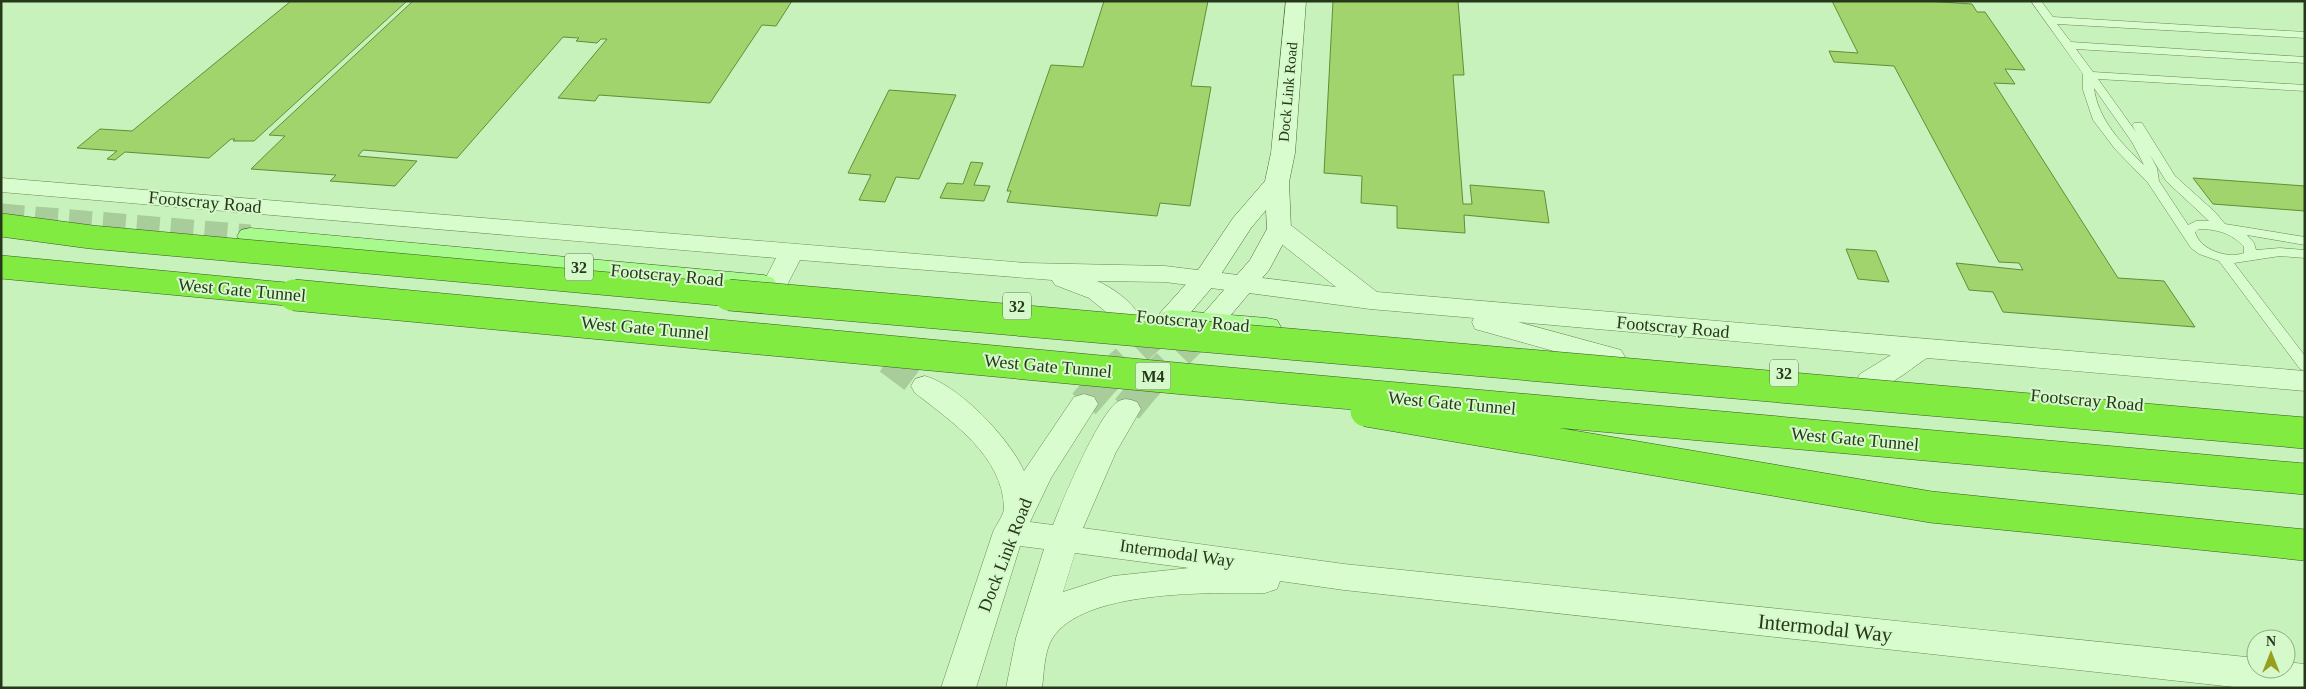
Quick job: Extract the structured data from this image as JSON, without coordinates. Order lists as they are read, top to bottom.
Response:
{
  "streets": {
    "highway": ["West Gate Tunnel", "M4"],
    "main road": ["Footscray Road", "32"],
    "street": ["Dock Link Road", "Intermodal Way"]
  },
  "crossings": [
    ["Dock Link Road", "Intermodal Way"]
  ],
  "north": "top"
}
